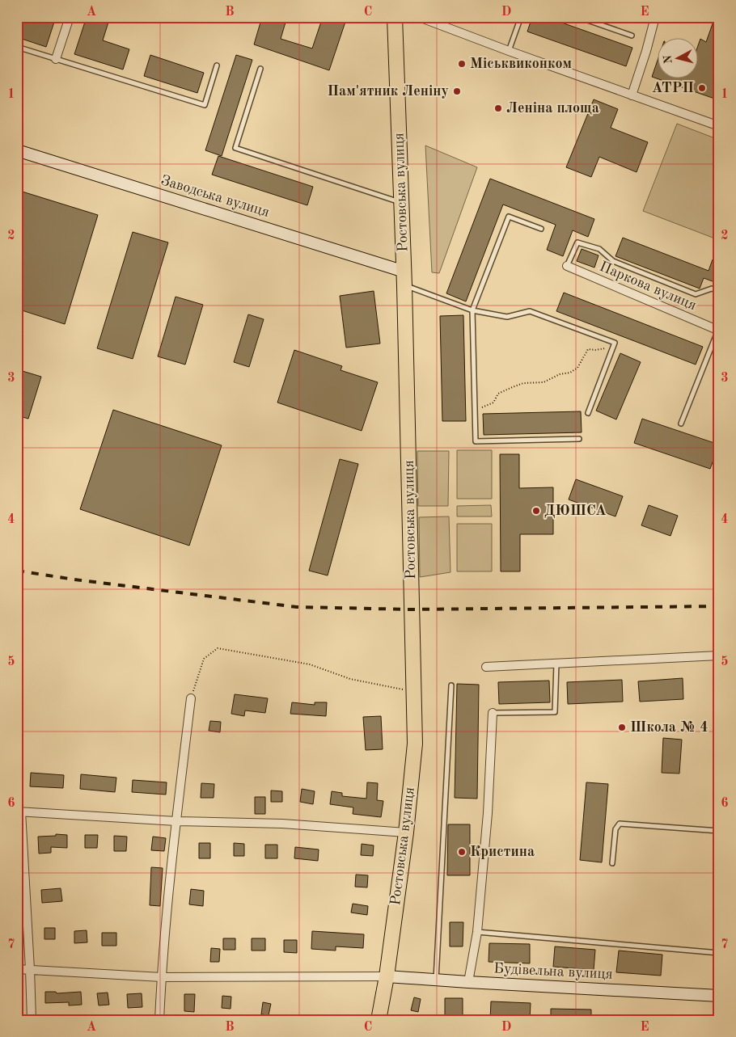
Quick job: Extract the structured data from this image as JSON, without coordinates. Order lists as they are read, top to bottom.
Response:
{
  "streets": {
    "highway": ["Ростовська вулиця"],
    "main road": ["Заводська вулиця", "Будівельна вулиця"],
    "street": ["Паркова вулиця"]
  },
  "crossings": [
    ["Ростовська вулиця", "Заводська вулиця"],
    ["Ростовська вулиця", "Будівельна вулиця"]
  ],
  "places": [
    "Міськвиконком",
    "АТРП",
    "Пам'ятник Леніну",
    "Леніна площа",
    "ДЮШСА",
    "Школа № 4",
    "Кристина"
  ],
  "north": "left",
  "grid": {
    "columns": [
      "A",
      "B",
      "C",
      "D",
      "E"
    ],
    "rows": [
      "1",
      "2",
      "3",
      "4",
      "5",
      "6",
      "7"
    ]
  }
}
